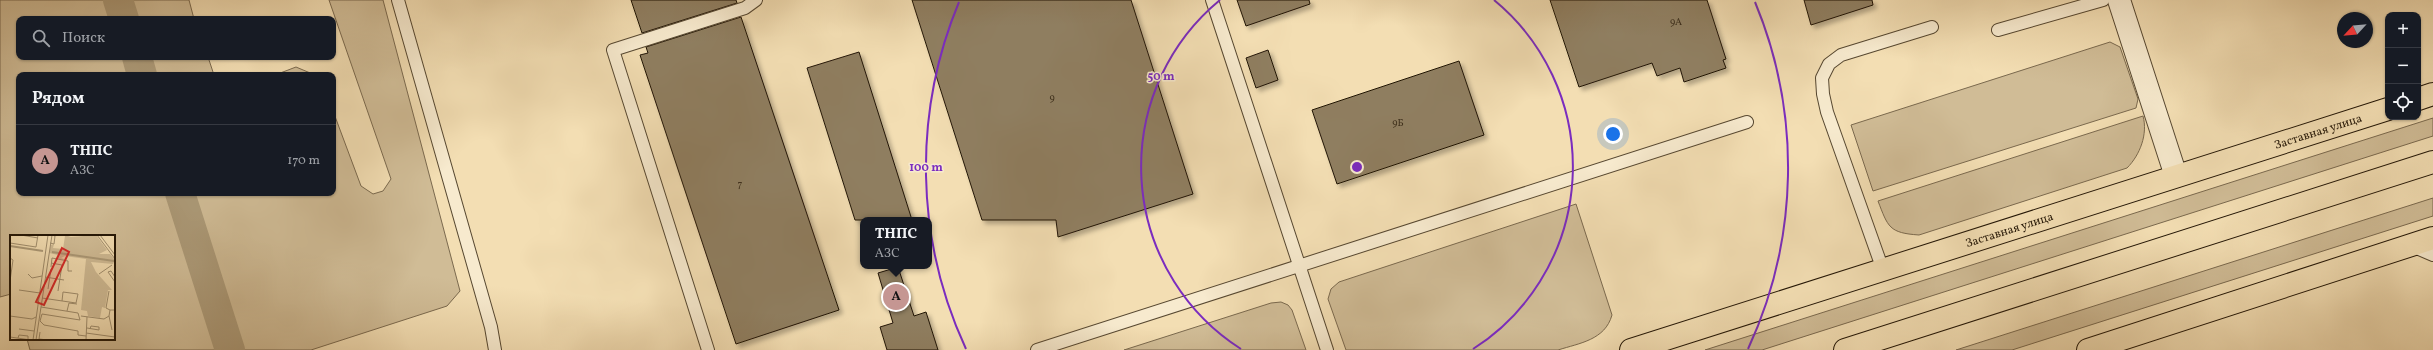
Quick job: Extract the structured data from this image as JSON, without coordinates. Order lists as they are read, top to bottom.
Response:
{
  "streets": {
    "main road": ["Заставная улица"]
  },
  "house_numbers": [
    "9А",
    "9",
    "9Б",
    "7"
  ],
  "north": "bottom left",
  "page": {
    "map_buttons": ["+", "−"],
    "search": "Поиск",
    "heading": "Рядом",
    "list": [
      {
        "mark": "A",
        "name": "ТНПС",
        "note": "АЗС",
        "value": "170 m"
      }
    ],
    "popup": ["ТНПС", "АЗС"],
    "pins": "A"
  },
  "rings": ["50 m", "100 m"]
}
